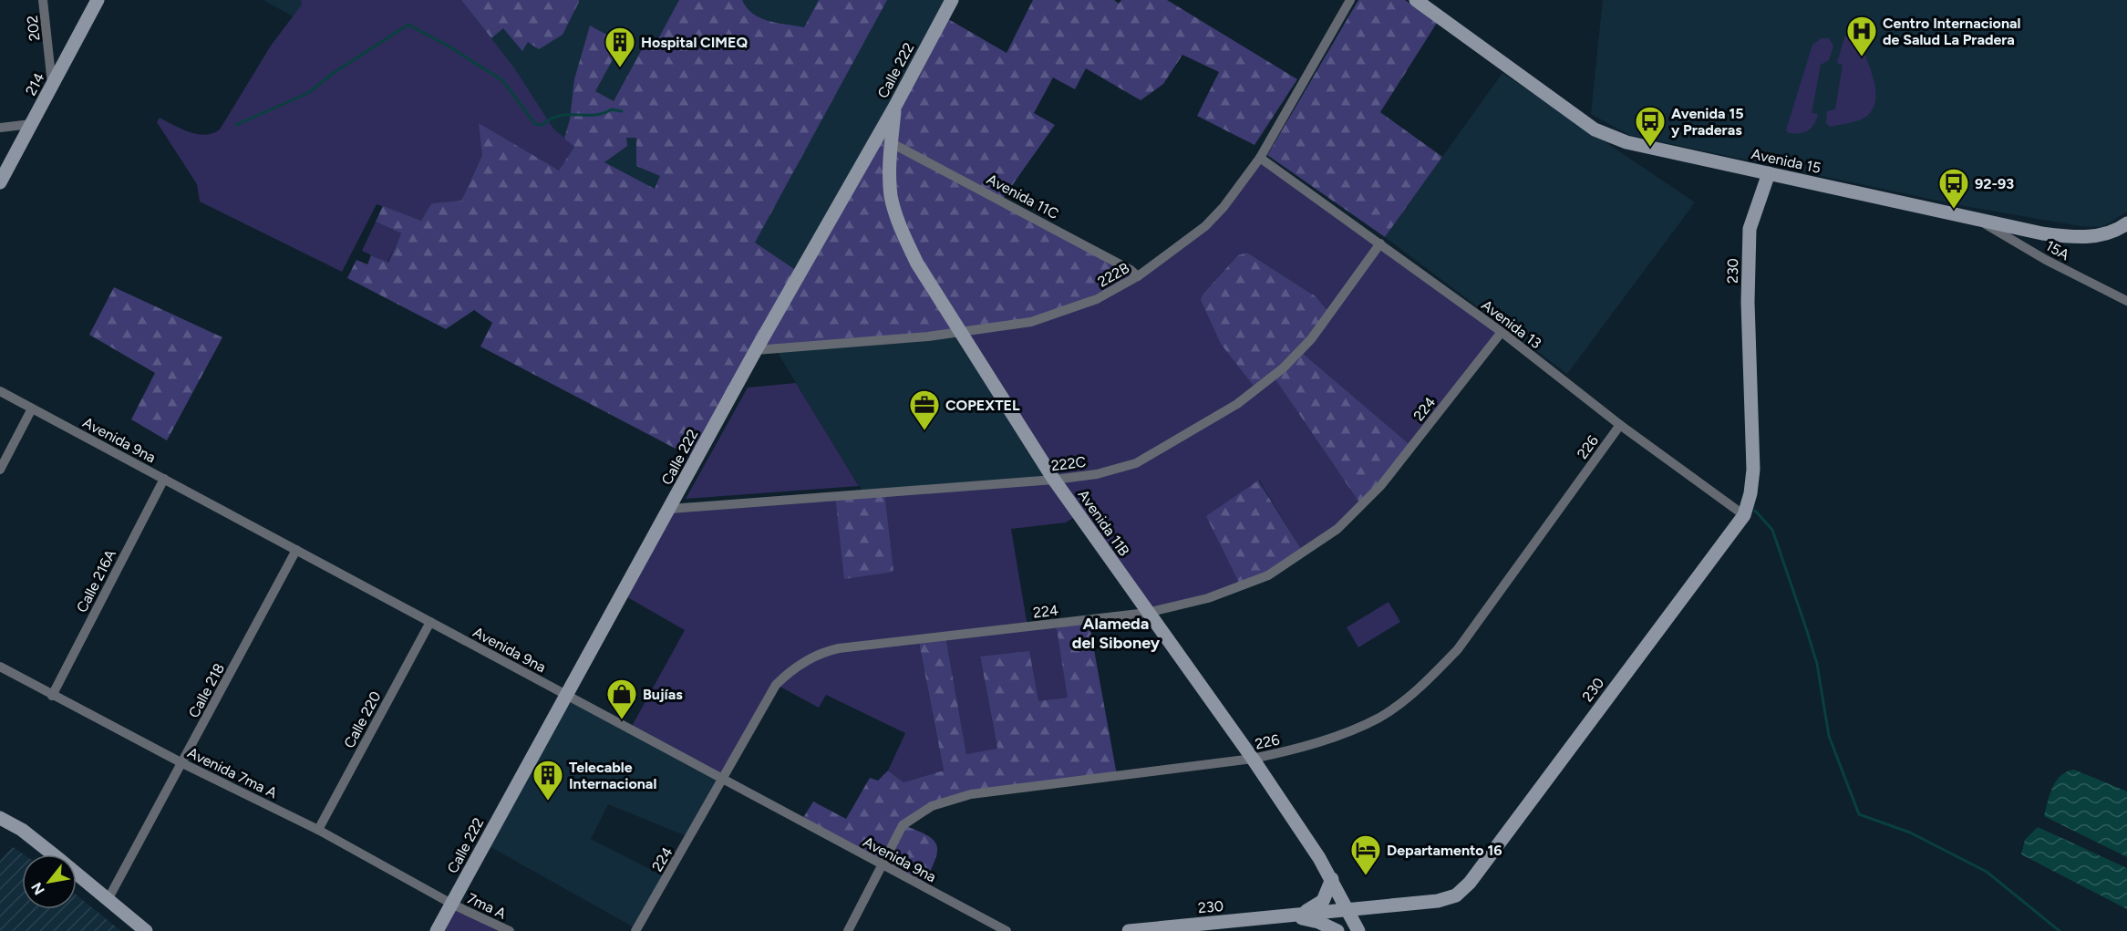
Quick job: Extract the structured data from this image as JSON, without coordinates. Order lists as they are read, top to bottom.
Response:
{
  "streets": {
    "street": [
      "202",
      "Calle 222",
      "214",
      "Avenida 15",
      "Avenida 11C",
      "15A",
      "230",
      "222B",
      "Avenida 13",
      "224",
      "Avenida 9na",
      "226",
      "222C",
      "Avenida 11B",
      "Calle 216A",
      "Calle 218",
      "Calle 220",
      "Avenida 7ma A",
      "7ma A"
    ]
  },
  "crossings": [
    ["202", "214"],
    ["Calle 222", "222B"],
    ["Calle 222", "Avenida 9na"],
    ["Calle 222", "222C"],
    ["Calle 222", "Avenida 11B"],
    ["Calle 222", "Avenida 7ma A"],
    ["Calle 222", "7ma A"],
    ["Avenida 15", "15A"],
    ["Avenida 15", "230"],
    ["Avenida 11C", "222B"],
    ["Avenida 11C", "Avenida 11B"],
    ["230", "Avenida 13"],
    ["230", "Avenida 11B"],
    ["222B", "Avenida 13"],
    ["222B", "Avenida 11B"],
    ["Avenida 13", "224"],
    ["Avenida 13", "226"],
    ["Avenida 13", "222C"],
    ["224", "Avenida 9na"],
    ["224", "Avenida 11B"],
    ["Avenida 9na", "226"],
    ["Avenida 9na", "Calle 216A"],
    ["Avenida 9na", "Calle 218"],
    ["Avenida 9na", "Calle 220"],
    ["226", "Avenida 11B"],
    ["222C", "Avenida 11B"],
    ["Calle 216A", "Avenida 7ma A"],
    ["Calle 218", "Avenida 7ma A"],
    ["Calle 220", "Avenida 7ma A"],
    ["Avenida 7ma A", "7ma A"]
  ],
  "districts": ["Alameda del Siboney"],
  "places": {
    "hospital": ["Centro Internacional de Salud La Pradera"],
    "building": ["Hospital CIMEQ", "Telecable Internacional"],
    "bus stop": ["Avenida 15 y Praderas", "92-93"],
    "office": ["COPEXTEL"],
    "shop": ["Bujías"],
    "hotel": ["Departamento 16"]
  },
  "north": "bottom left"
}
